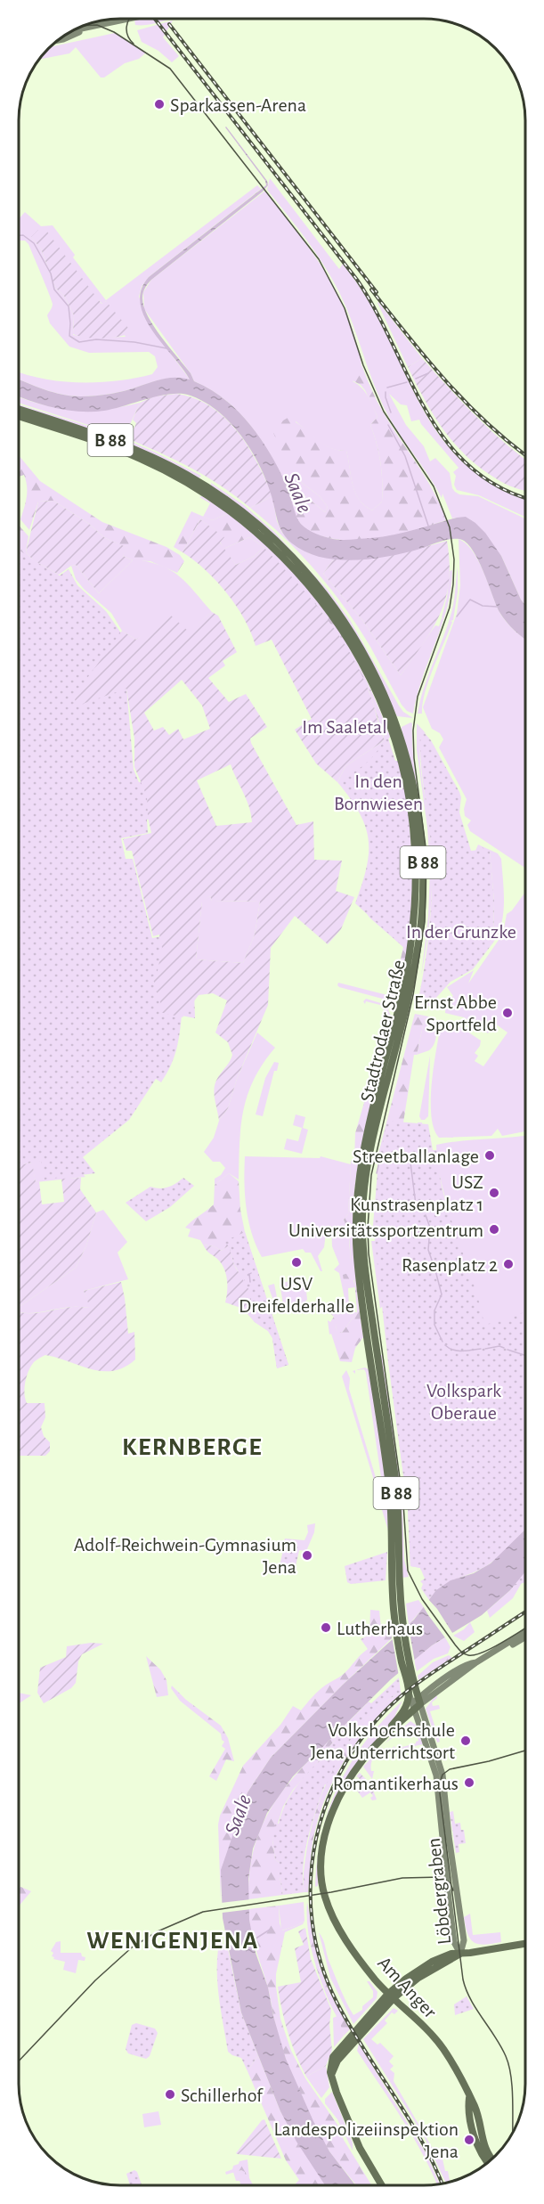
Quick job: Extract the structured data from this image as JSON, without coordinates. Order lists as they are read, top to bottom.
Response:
{
  "streets": {
    "main road": [
      "B 88",
      "Stadtrodaer Straße",
      "Löbdergraben",
      "Am Anger"
    ]
  },
  "districts": ["KERNBERGE", "WENIGENJENA"],
  "water": ["Saale"],
  "parks": [
    "Im Saaletal",
    "In den Bornwiesen",
    "In der Grunzke",
    "Volkspark Oberaue"
  ],
  "places": [
    "Sparkassen-Arena",
    "Ernst Abbe Sportfeld",
    "Streetballanlage",
    "USZ Kunstrasenplatz 1",
    "Universitätssportzentrum",
    "USV Dreifelderhalle",
    "Rasenplatz 2",
    "Adolf-Reichwein-Gymnasium Jena",
    "Lutherhaus",
    "Volkshochschule Jena Unterrichtsort",
    "Romantikerhaus",
    "Schillerhof",
    "Landespolizeiinspektion Jena"
  ]
}
